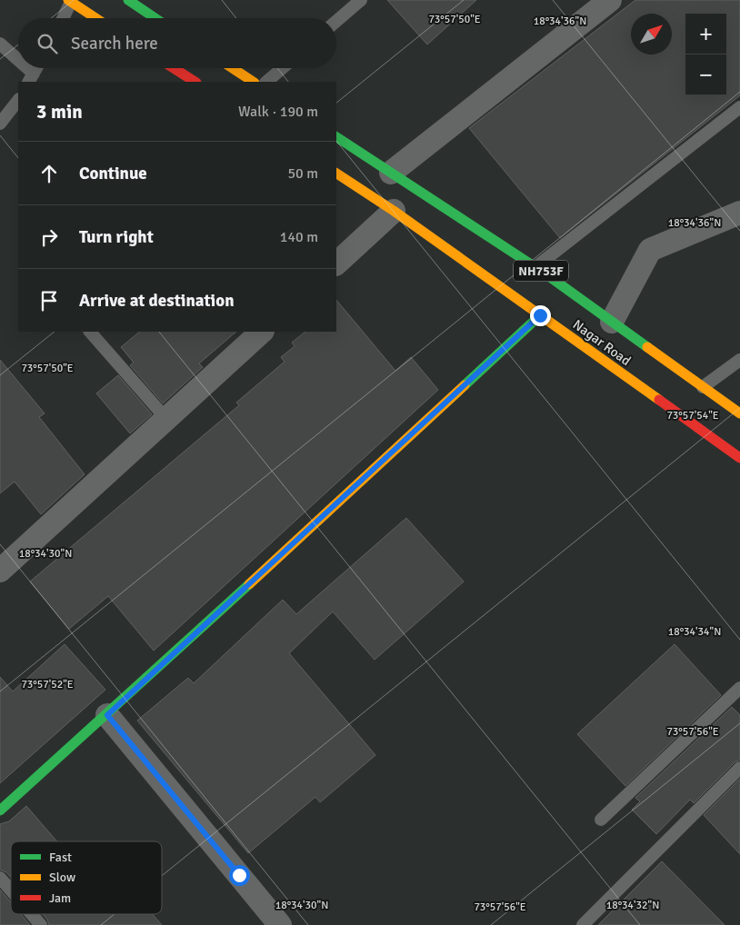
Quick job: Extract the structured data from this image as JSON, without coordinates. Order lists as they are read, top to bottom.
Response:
{
  "streets": {
    "main road": ["NH753F", "Nagar Road"]
  },
  "legend": ["Fast", "Slow", "Jam"],
  "north": "top right",
  "page": {
    "map_buttons": ["+", "−"],
    "search": "Search here",
    "heading": ["3 min", "Walk · 190 m"],
    "list": [
      ["Continue", "50 m"],
      ["Turn right", "140 m"],
      "Arrive at destination"
    ]
  },
  "coordinates": [
    "73°57'50\"E",
    "18°34'36\"N",
    "73°57'54\"E",
    "18°34'30\"N",
    "18°34'34\"N",
    "73°57'52\"E",
    "73°57'56\"E",
    "18°34'32\"N"
  ]
}
